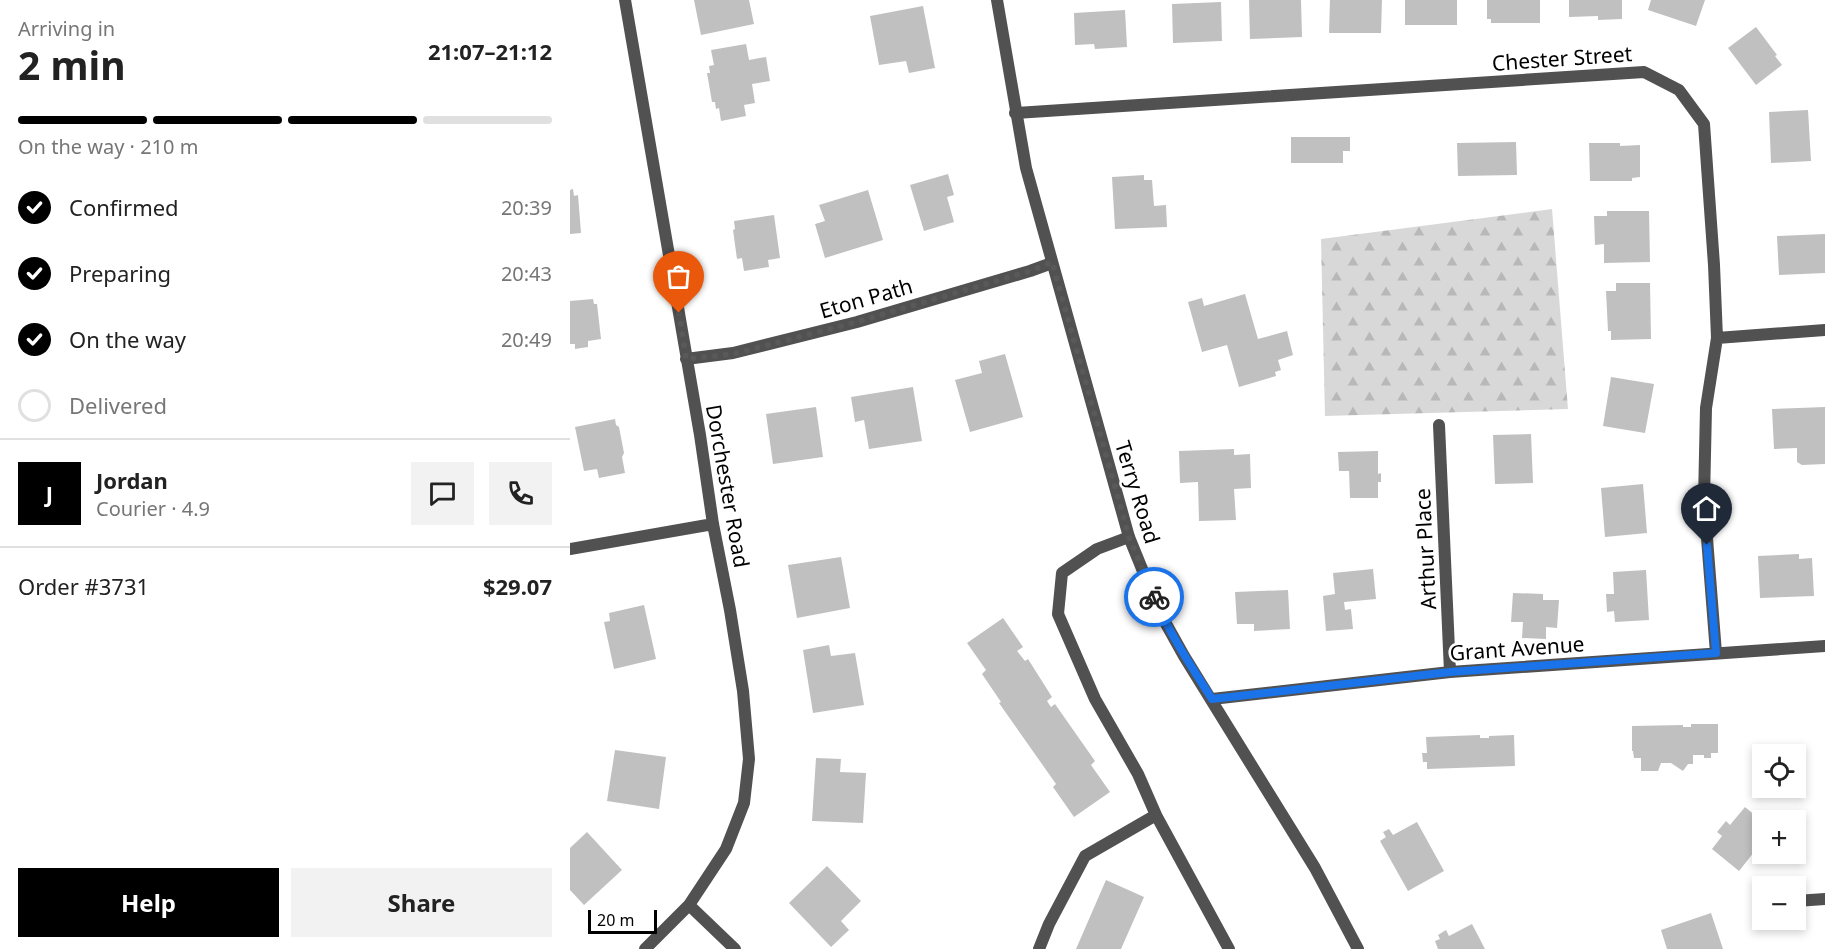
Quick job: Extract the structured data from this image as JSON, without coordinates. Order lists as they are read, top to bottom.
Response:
{
  "streets": {
    "street": [
      "Chester Street",
      "Eton Path",
      "Dorchester Road",
      "Terry Road",
      "Arthur Place",
      "Grant Avenue"
    ]
  },
  "crossings": [
    ["Chester Street", "Terry Road"],
    ["Chester Street", "Grant Avenue"],
    ["Eton Path", "Dorchester Road"],
    ["Eton Path", "Terry Road"],
    ["Terry Road", "Grant Avenue"],
    ["Arthur Place", "Grant Avenue"]
  ],
  "scale_bar": "20 m",
  "page": {
    "heading": ["2 min", "Arriving in", "21:07–21:12"],
    "panel": [
      "Jordan",
      "Courier · 4.9",
      "Order #3731",
      "$29.07"
    ],
    "bar": "On the way · 210 m",
    "list": [
      ["Confirmed", "20:39"],
      ["Preparing", "20:43"],
      ["On the way", "20:49"],
      "Delivered"
    ],
    "round": "J",
    "map_buttons": ["+", "−"],
    "buttons": ["Help", "Share"],
    "scale": "20 m"
  }
}
